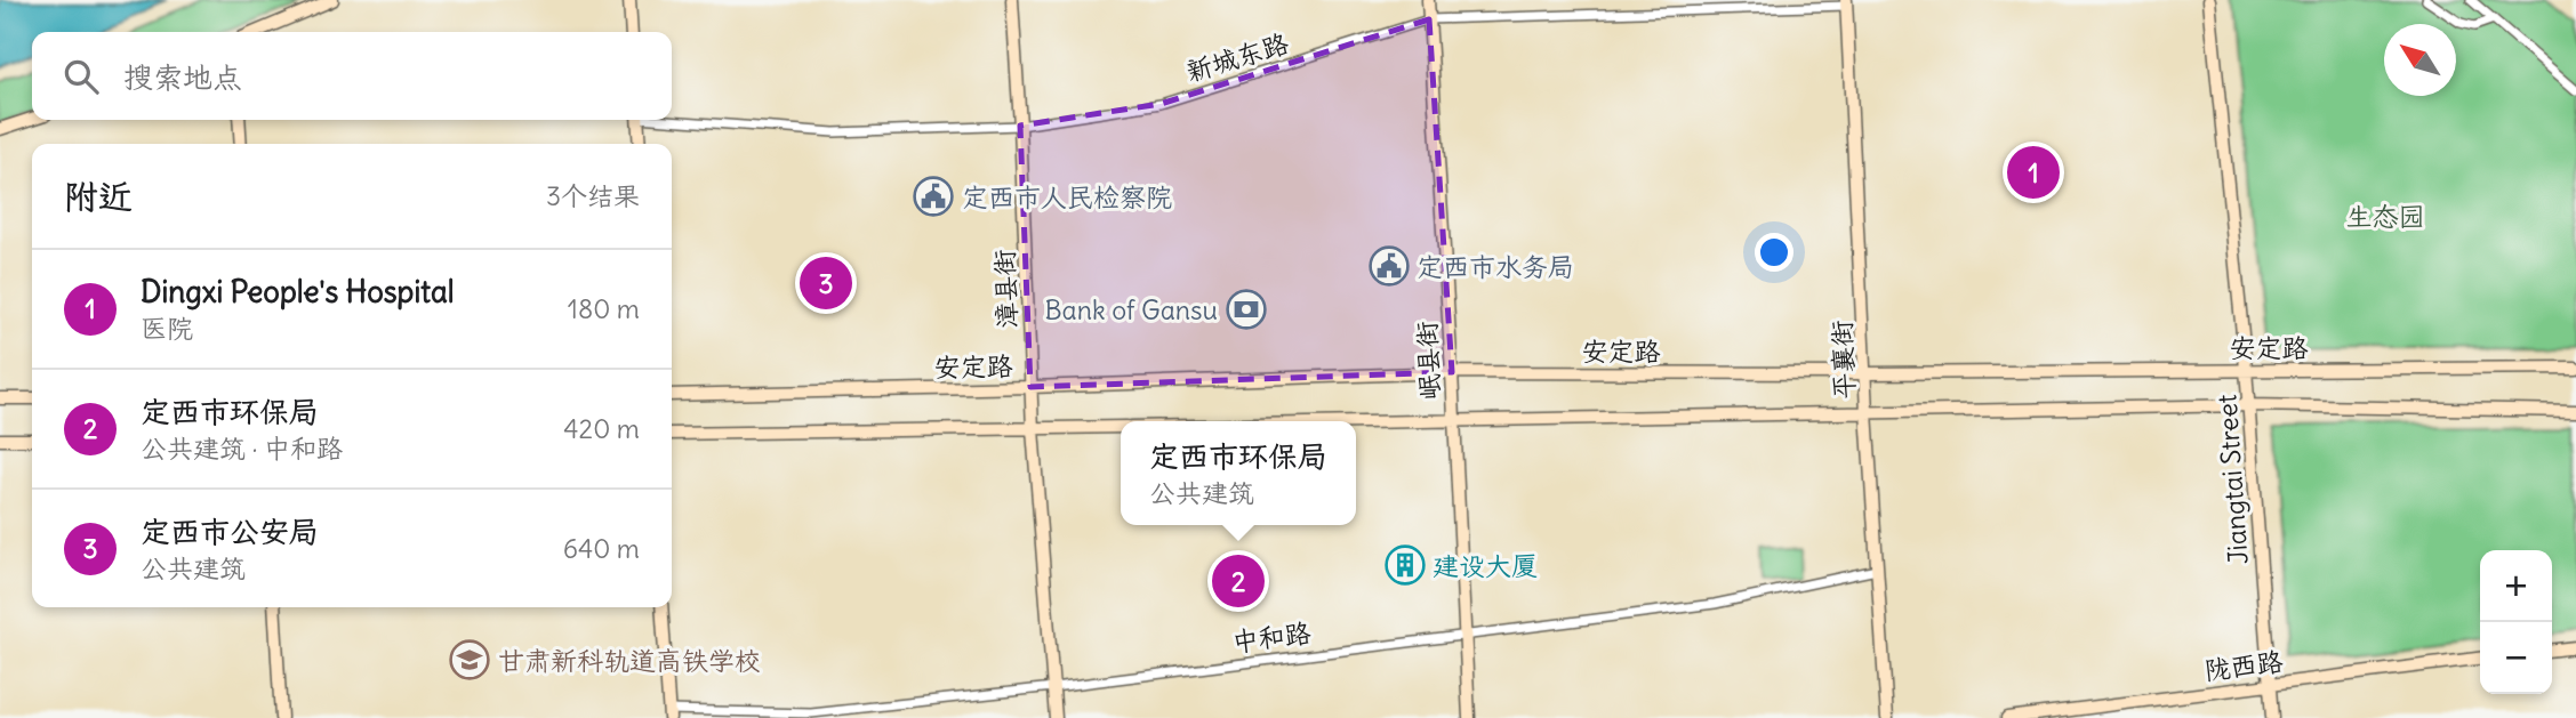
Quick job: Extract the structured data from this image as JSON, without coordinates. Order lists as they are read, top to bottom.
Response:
{
  "streets": {
    "main road": [
      "漳县街",
      "安定路",
      "平襄街",
      "岷县街",
      "Jiangtai Street",
      "陇西路"
    ],
    "street": ["新城东路", "中和路"]
  },
  "crossings": [
    ["新城东路", "漳县街"],
    ["新城东路", "平襄街"],
    ["新城东路", "岷县街"],
    ["漳县街", "安定路"],
    ["漳县街", "中和路"],
    ["安定路", "平襄街"],
    ["安定路", "岷县街"],
    ["安定路", "Jiangtai Street"],
    ["平襄街", "中和路"],
    ["岷县街", "中和路"],
    ["Jiangtai Street", "陇西路"]
  ],
  "parks": ["生态园"],
  "places": {
    "public building": ["定西市人民检察院", "定西市水务局"],
    "bank": ["Bank of Gansu"],
    "building": ["建设大厦"],
    "school or university": ["甘肃新科轨道高铁学校"]
  },
  "north": "top left",
  "page": {
    "search": "搜索地点",
    "pins": ["1", "3", "2"],
    "heading": ["附近", "3个结果"],
    "list": [
      {
        "mark": "1",
        "name": "Dingxi People's Hospital",
        "note": "医院",
        "value": "180 m"
      },
      {
        "mark": "2",
        "name": "定西市环保局",
        "note": "公共建筑 · 中和路",
        "value": "420 m"
      },
      {
        "mark": "3",
        "name": "定西市公安局",
        "note": "公共建筑",
        "value": "640 m"
      }
    ],
    "popup": ["定西市环保局", "公共建筑"],
    "map_buttons": ["+", "−"]
  }
}
